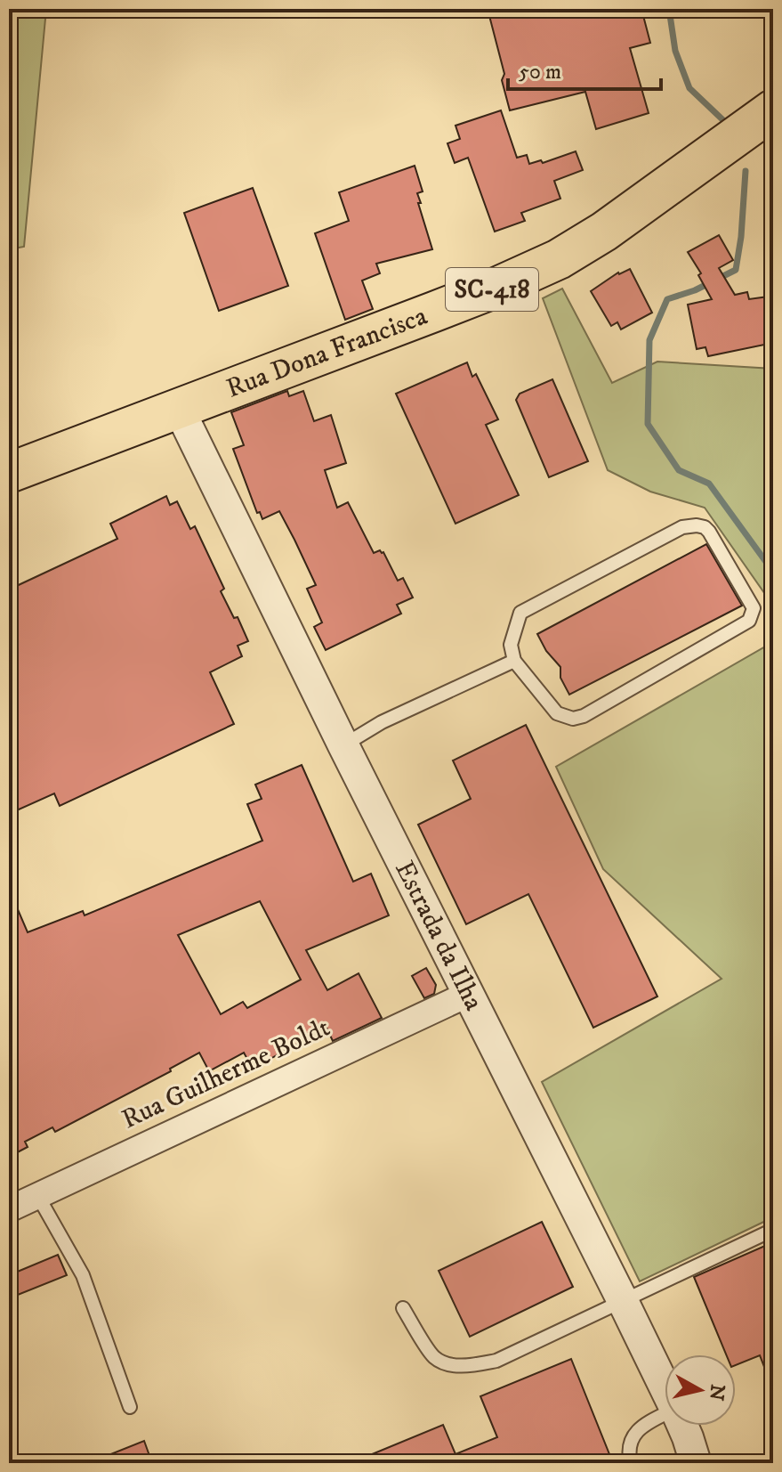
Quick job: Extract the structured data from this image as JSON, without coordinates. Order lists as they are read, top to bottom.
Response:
{
  "streets": {
    "main road": ["SC-418", "Rua Dona Francisca"],
    "street": ["Estrada da Ilha", "Rua Guilherme Boldt"]
  },
  "crossings": [
    ["Rua Dona Francisca", "Estrada da Ilha"],
    ["Estrada da Ilha", "Rua Guilherme Boldt"]
  ],
  "scale_bar": "50 m",
  "north": "right"
}
